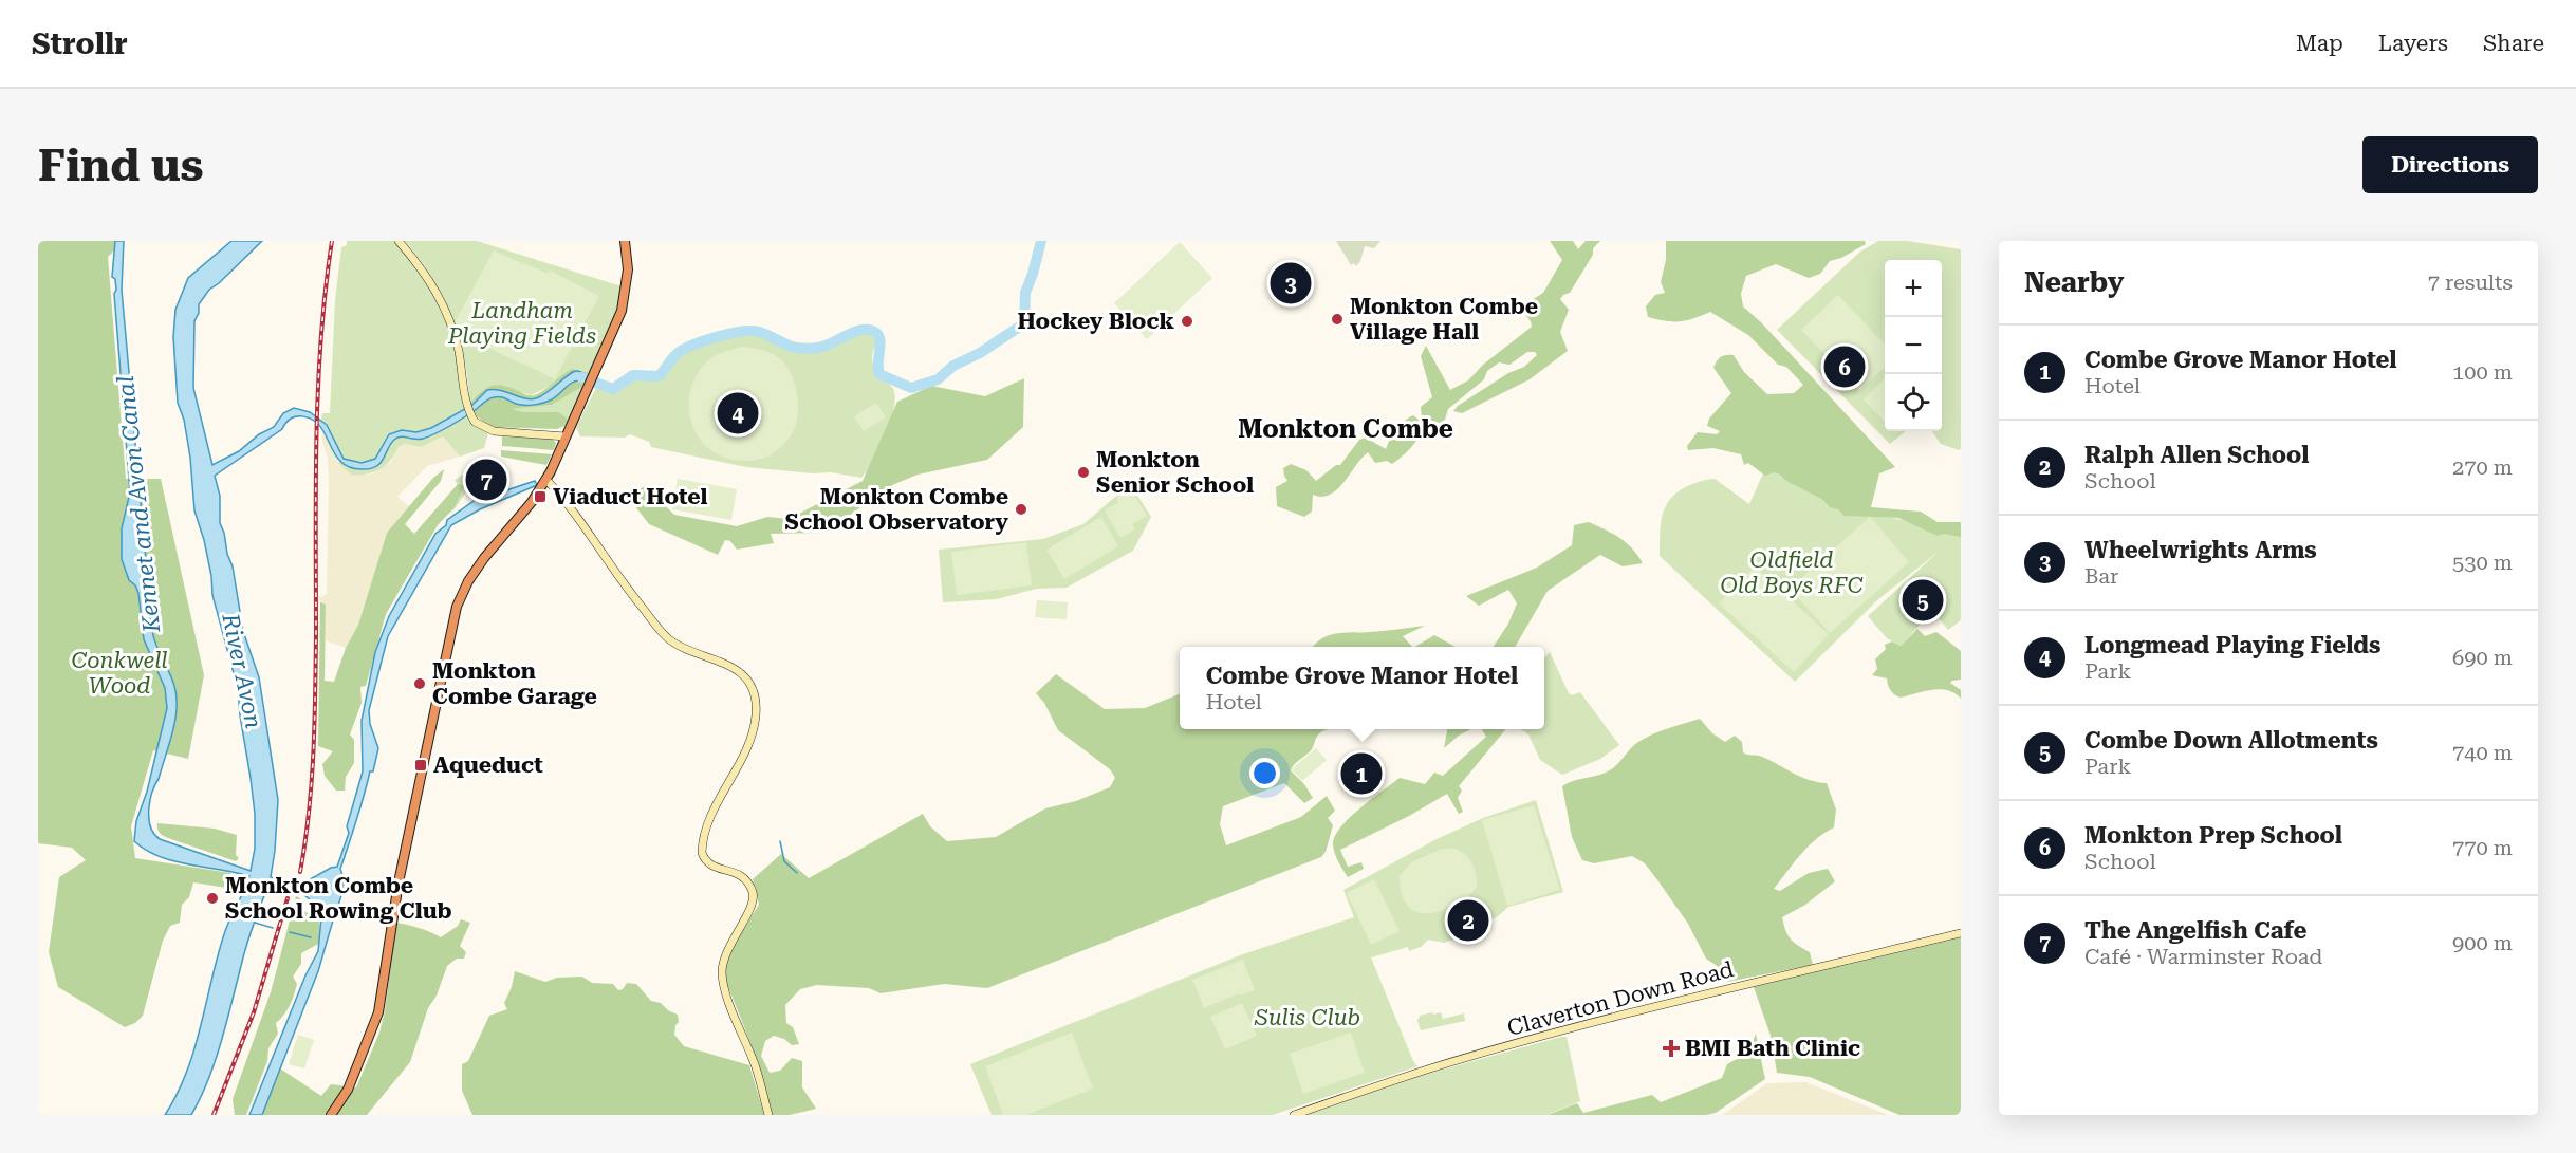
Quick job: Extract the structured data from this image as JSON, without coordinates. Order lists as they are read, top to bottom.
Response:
{
  "streets": {
    "street": ["Claverton Down Road"]
  },
  "districts": ["Monkton Combe"],
  "water": ["Kennet and Avon Canal", "River Avon"],
  "parks": [
    "Landham Playing Fields",
    "Oldfield Old Boys RFC",
    "Conkwell Wood",
    "Sulis Club"
  ],
  "places": {
    "other": [
      "Monkton Combe Village Hall",
      "Hockey Block",
      "Monkton Senior School",
      "Monkton Combe School Observatory",
      "Monkton Combe Garage",
      "Monkton Combe School Rowing Club"
    ],
    "transit": ["Viaduct Hotel", "Aqueduct"],
    "health": ["BMI Bath Clinic"]
  },
  "page": {
    "header": "Strollr",
    "nav": ["Map", "Layers", "Share"],
    "buttons": "Directions",
    "title": "Find us",
    "heading": ["Nearby", "7 results"],
    "map_buttons": ["+", "−"],
    "pins": [
      "3",
      "6",
      "4",
      "7",
      "5",
      "1",
      "2"
    ],
    "list": [
      {
        "mark": "1",
        "name": "Combe Grove Manor Hotel",
        "note": "Hotel",
        "value": "100 m"
      },
      {
        "mark": "2",
        "name": "Ralph Allen School",
        "note": "School",
        "value": "270 m"
      },
      {
        "mark": "3",
        "name": "Wheelwrights Arms",
        "note": "Bar",
        "value": "530 m"
      },
      {
        "mark": "4",
        "name": "Longmead Playing Fields",
        "note": "Park",
        "value": "690 m"
      },
      {
        "mark": "5",
        "name": "Combe Down Allotments",
        "note": "Park",
        "value": "740 m"
      },
      {
        "mark": "6",
        "name": "Monkton Prep School",
        "note": "School",
        "value": "770 m"
      },
      {
        "mark": "7",
        "name": "The Angelfish Cafe",
        "note": "Café · Warminster Road",
        "value": "900 m"
      }
    ],
    "popup": ["Combe Grove Manor Hotel", "Hotel"]
  }
}
